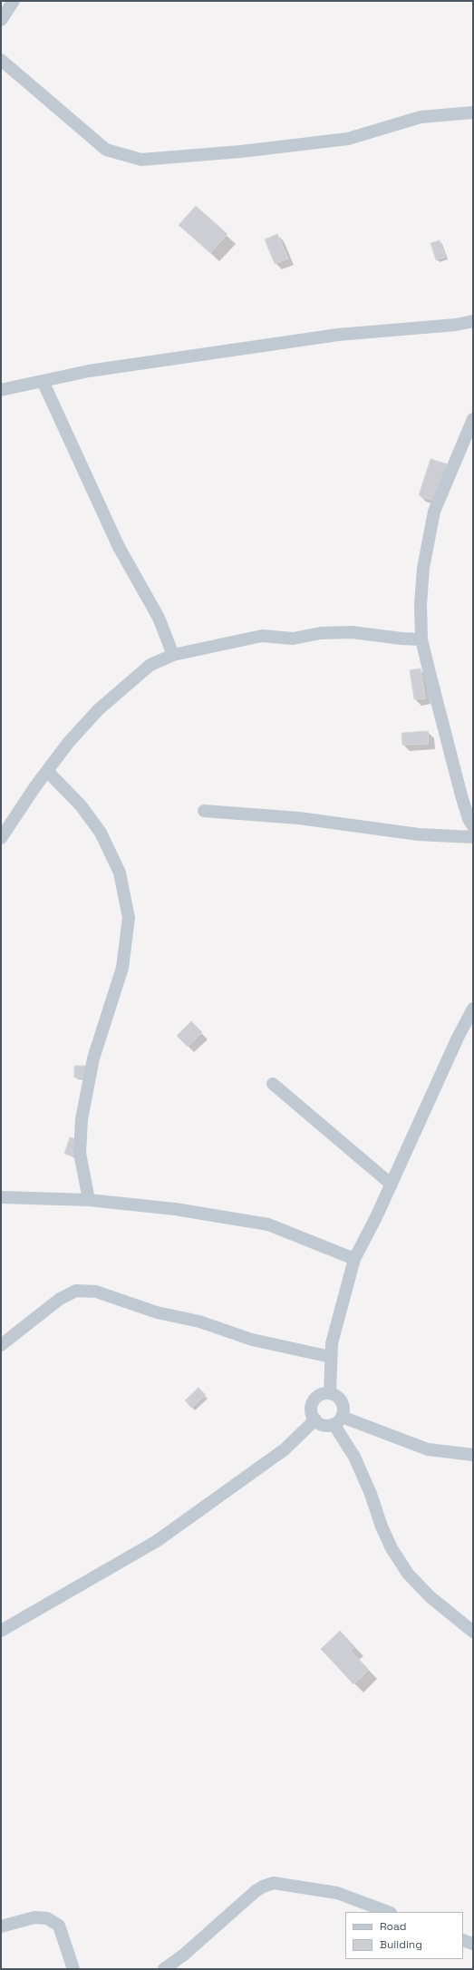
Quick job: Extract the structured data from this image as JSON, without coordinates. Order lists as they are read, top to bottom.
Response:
{
  "legend": ["Road", "Building"]
}
